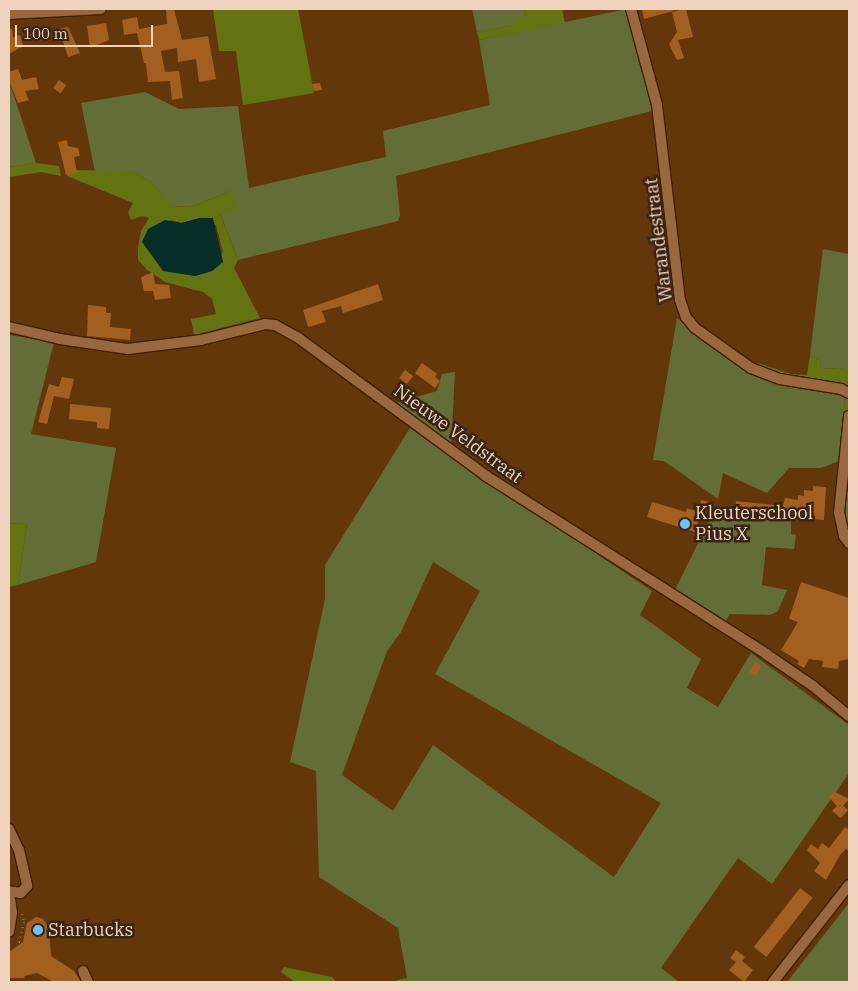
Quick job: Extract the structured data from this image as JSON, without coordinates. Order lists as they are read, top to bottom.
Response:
{
  "streets": {
    "street": ["Warandestraat", "Nieuwe Veldstraat"]
  },
  "places": ["Kleuterschool Pius X", "Starbucks"],
  "scale_bar": "100 m"
}
